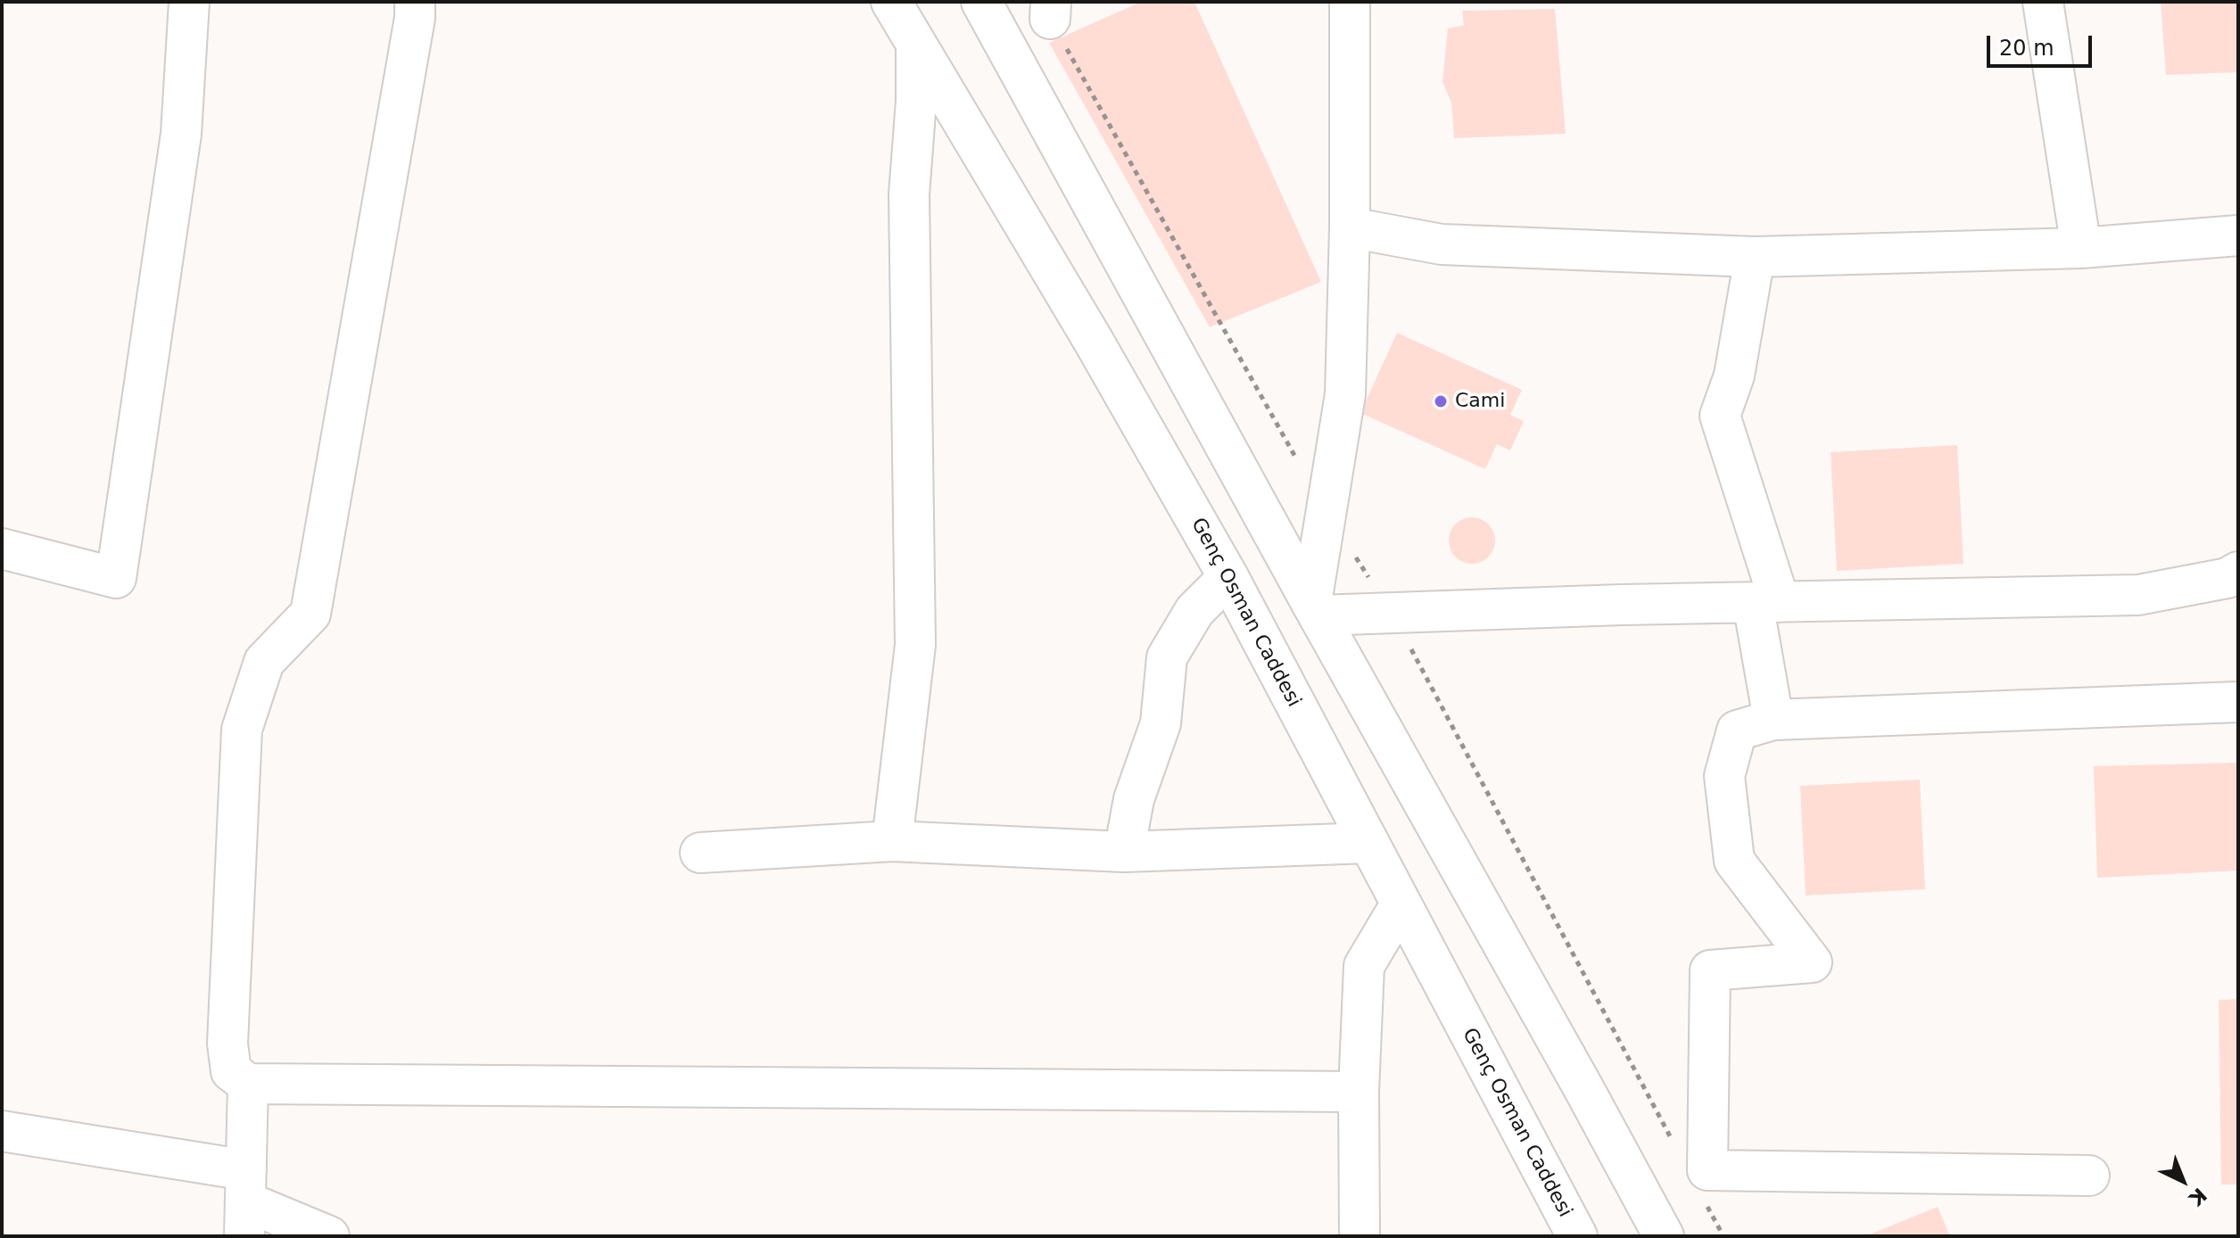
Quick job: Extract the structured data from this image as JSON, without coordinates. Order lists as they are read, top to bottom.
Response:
{
  "streets": {
    "street": ["Genç Osman Caddesi"]
  },
  "places": ["Cami"],
  "scale_bar": "20 m",
  "north": "bottom right"
}
